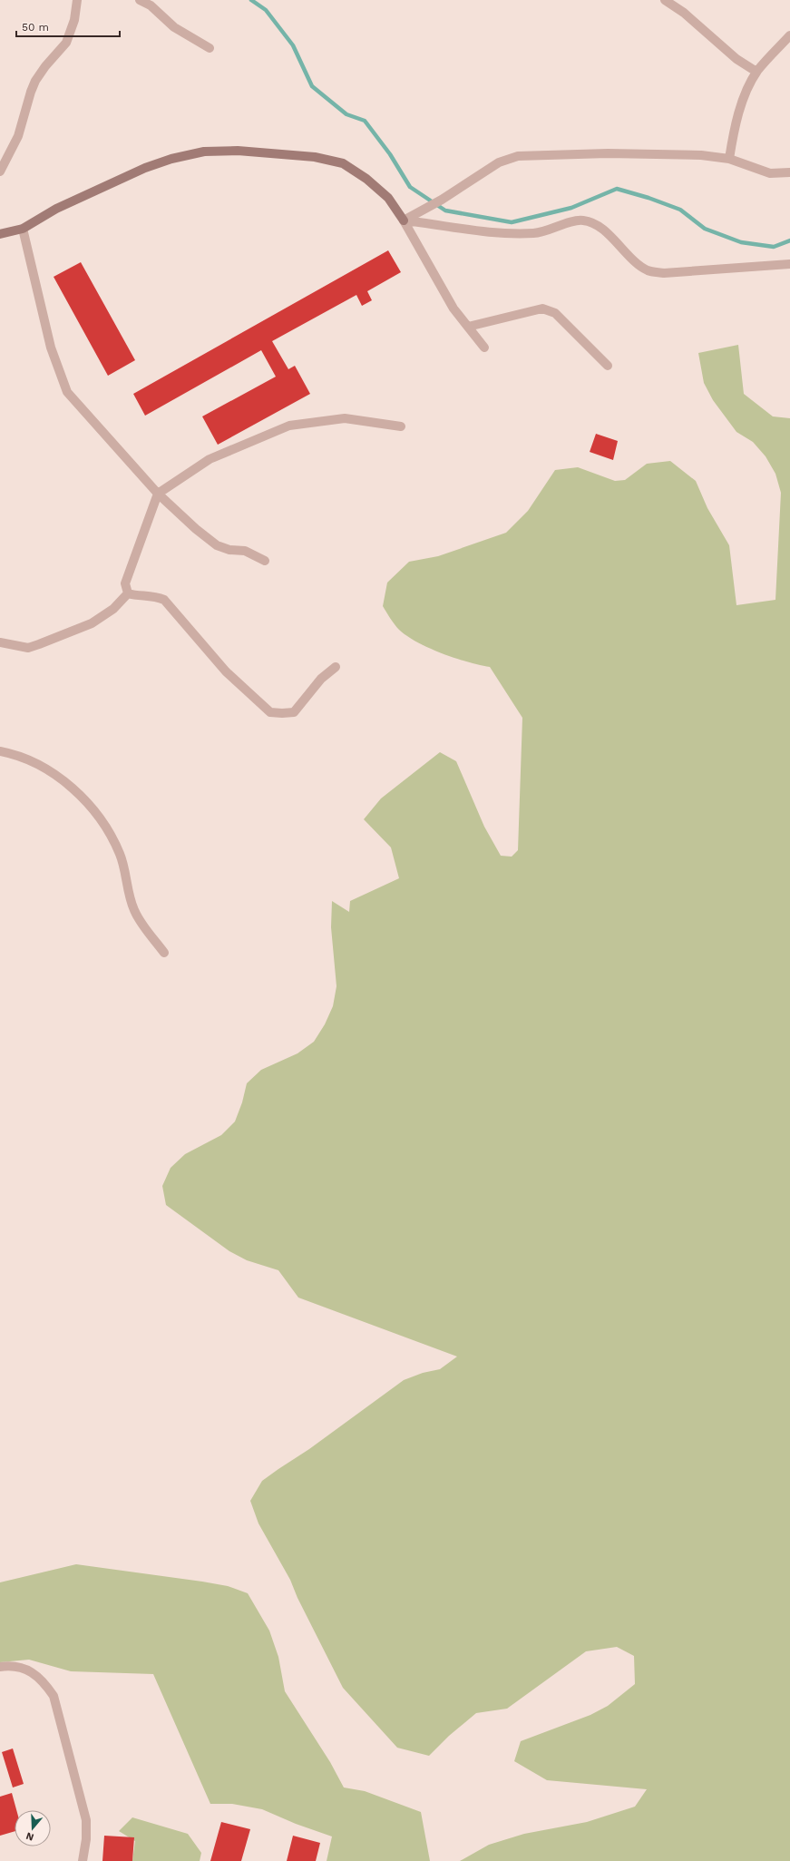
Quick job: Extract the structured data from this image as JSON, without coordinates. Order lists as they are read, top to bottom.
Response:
{
  "scale_bar": "50 m",
  "north": "bottom"
}
